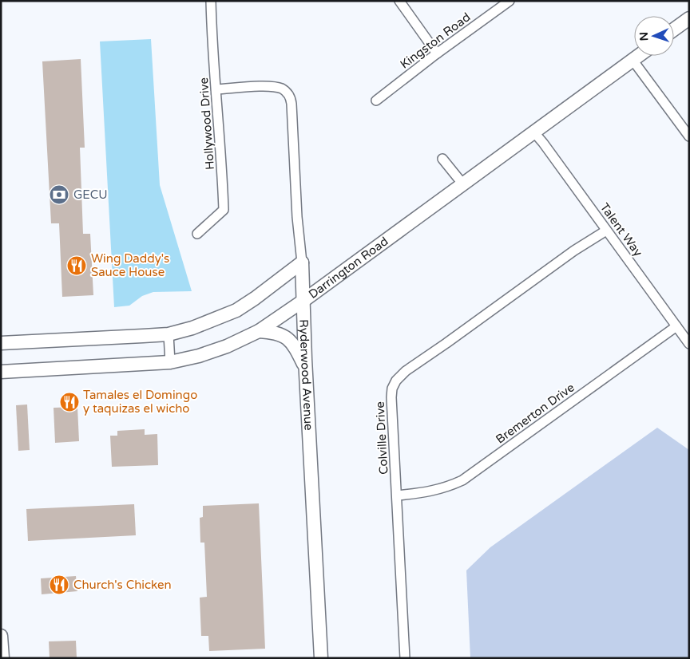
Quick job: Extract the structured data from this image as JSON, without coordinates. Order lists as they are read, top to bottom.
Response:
{
  "streets": {
    "main road": ["Darrington Road", "Ryderwood Avenue"],
    "street": [
      "Kingston Road",
      "Hollywood Drive",
      "Talent Way",
      "Bremerton Drive",
      "Colville Drive"
    ]
  },
  "crossings": [
    ["Hollywood Drive", "Ryderwood Avenue"],
    ["Talent Way", "Darrington Road"],
    ["Talent Way", "Bremerton Drive"],
    ["Talent Way", "Colville Drive"],
    ["Darrington Road", "Ryderwood Avenue"],
    ["Bremerton Drive", "Colville Drive"]
  ],
  "places": {
    "bank": ["GECU"],
    "restaurant": ["Wing Daddy's Sauce House", "Tamales el Domingo y taquizas el wicho", "Church's Chicken"]
  },
  "north": "left"
}
